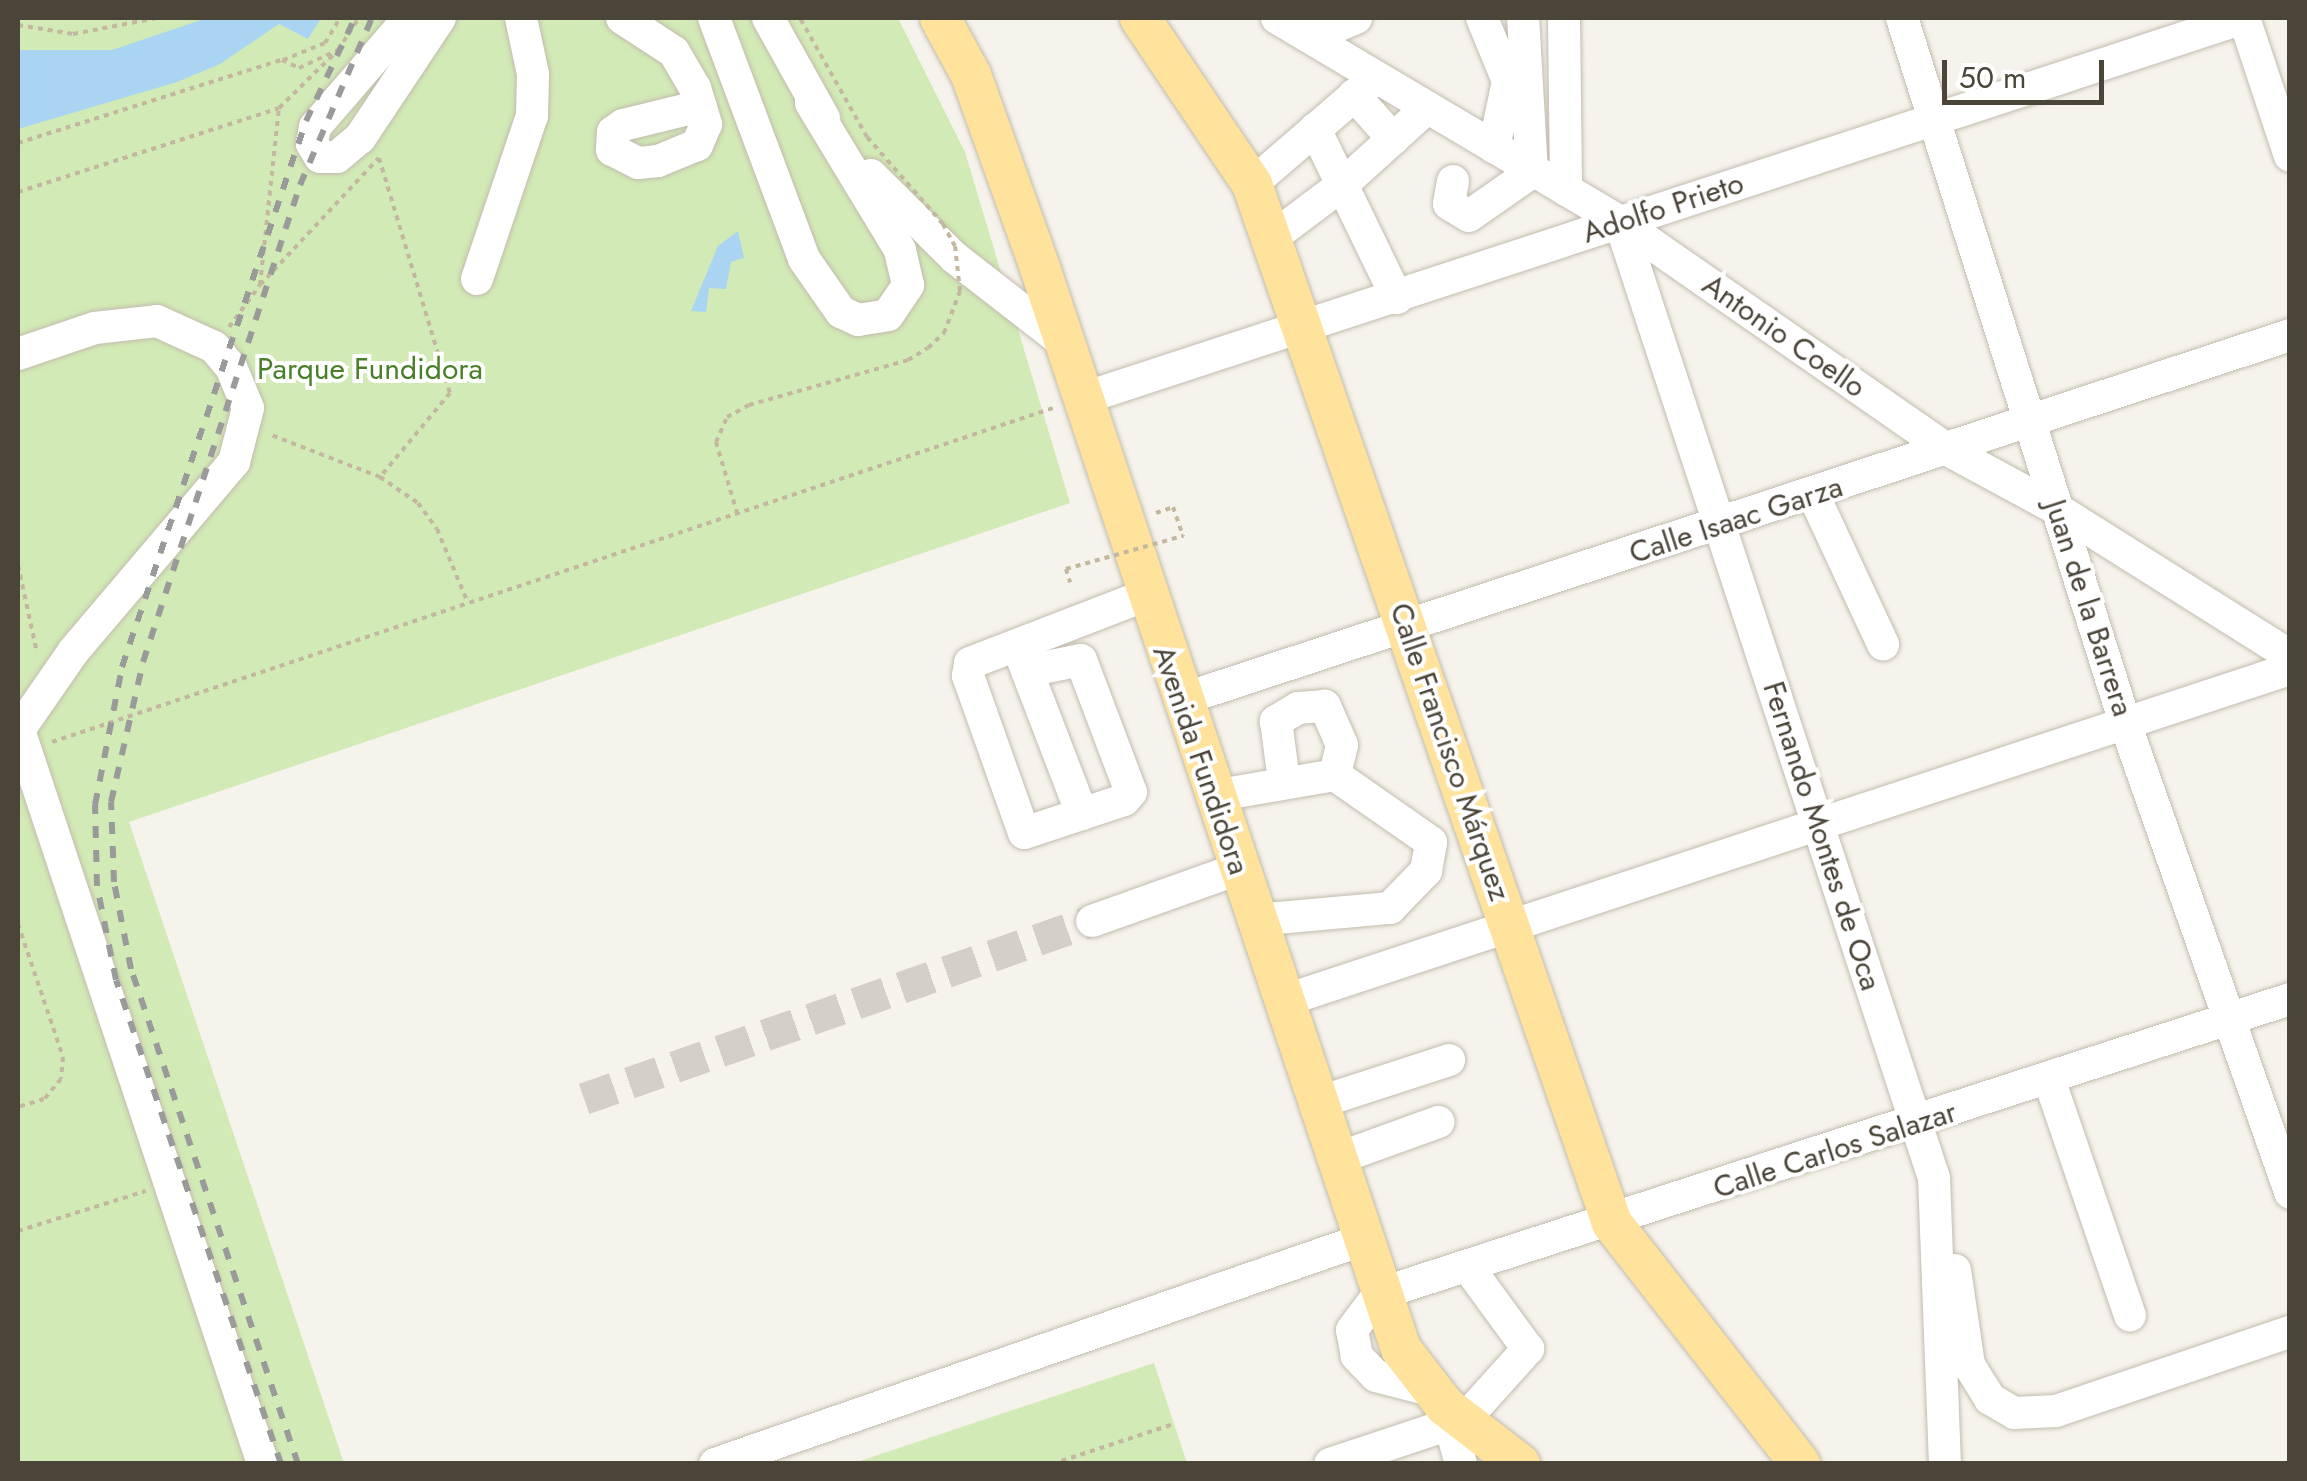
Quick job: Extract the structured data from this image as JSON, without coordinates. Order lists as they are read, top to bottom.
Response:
{
  "streets": {
    "main road": ["Calle Francisco Márquez", "Avenida Fundidora"],
    "street": [
      "Adolfo Prieto",
      "Antonio Coello",
      "Calle Isaac Garza",
      "Juan de la Barrera",
      "Fernando Montes de Oca",
      "Calle Carlos Salazar"
    ]
  },
  "crossings": [
    ["Adolfo Prieto", "Antonio Coello"],
    ["Adolfo Prieto", "Juan de la Barrera"],
    ["Adolfo Prieto", "Calle Francisco Márquez"],
    ["Adolfo Prieto", "Avenida Fundidora"],
    ["Adolfo Prieto", "Fernando Montes de Oca"],
    ["Antonio Coello", "Calle Isaac Garza"],
    ["Antonio Coello", "Juan de la Barrera"],
    ["Antonio Coello", "Fernando Montes de Oca"],
    ["Calle Isaac Garza", "Juan de la Barrera"],
    ["Calle Isaac Garza", "Calle Francisco Márquez"],
    ["Calle Isaac Garza", "Avenida Fundidora"],
    ["Calle Isaac Garza", "Fernando Montes de Oca"],
    ["Juan de la Barrera", "Calle Carlos Salazar"],
    ["Calle Francisco Márquez", "Calle Carlos Salazar"],
    ["Avenida Fundidora", "Calle Carlos Salazar"],
    ["Fernando Montes de Oca", "Calle Carlos Salazar"]
  ],
  "parks": ["Parque Fundidora"],
  "scale_bar": "50 m"
}
